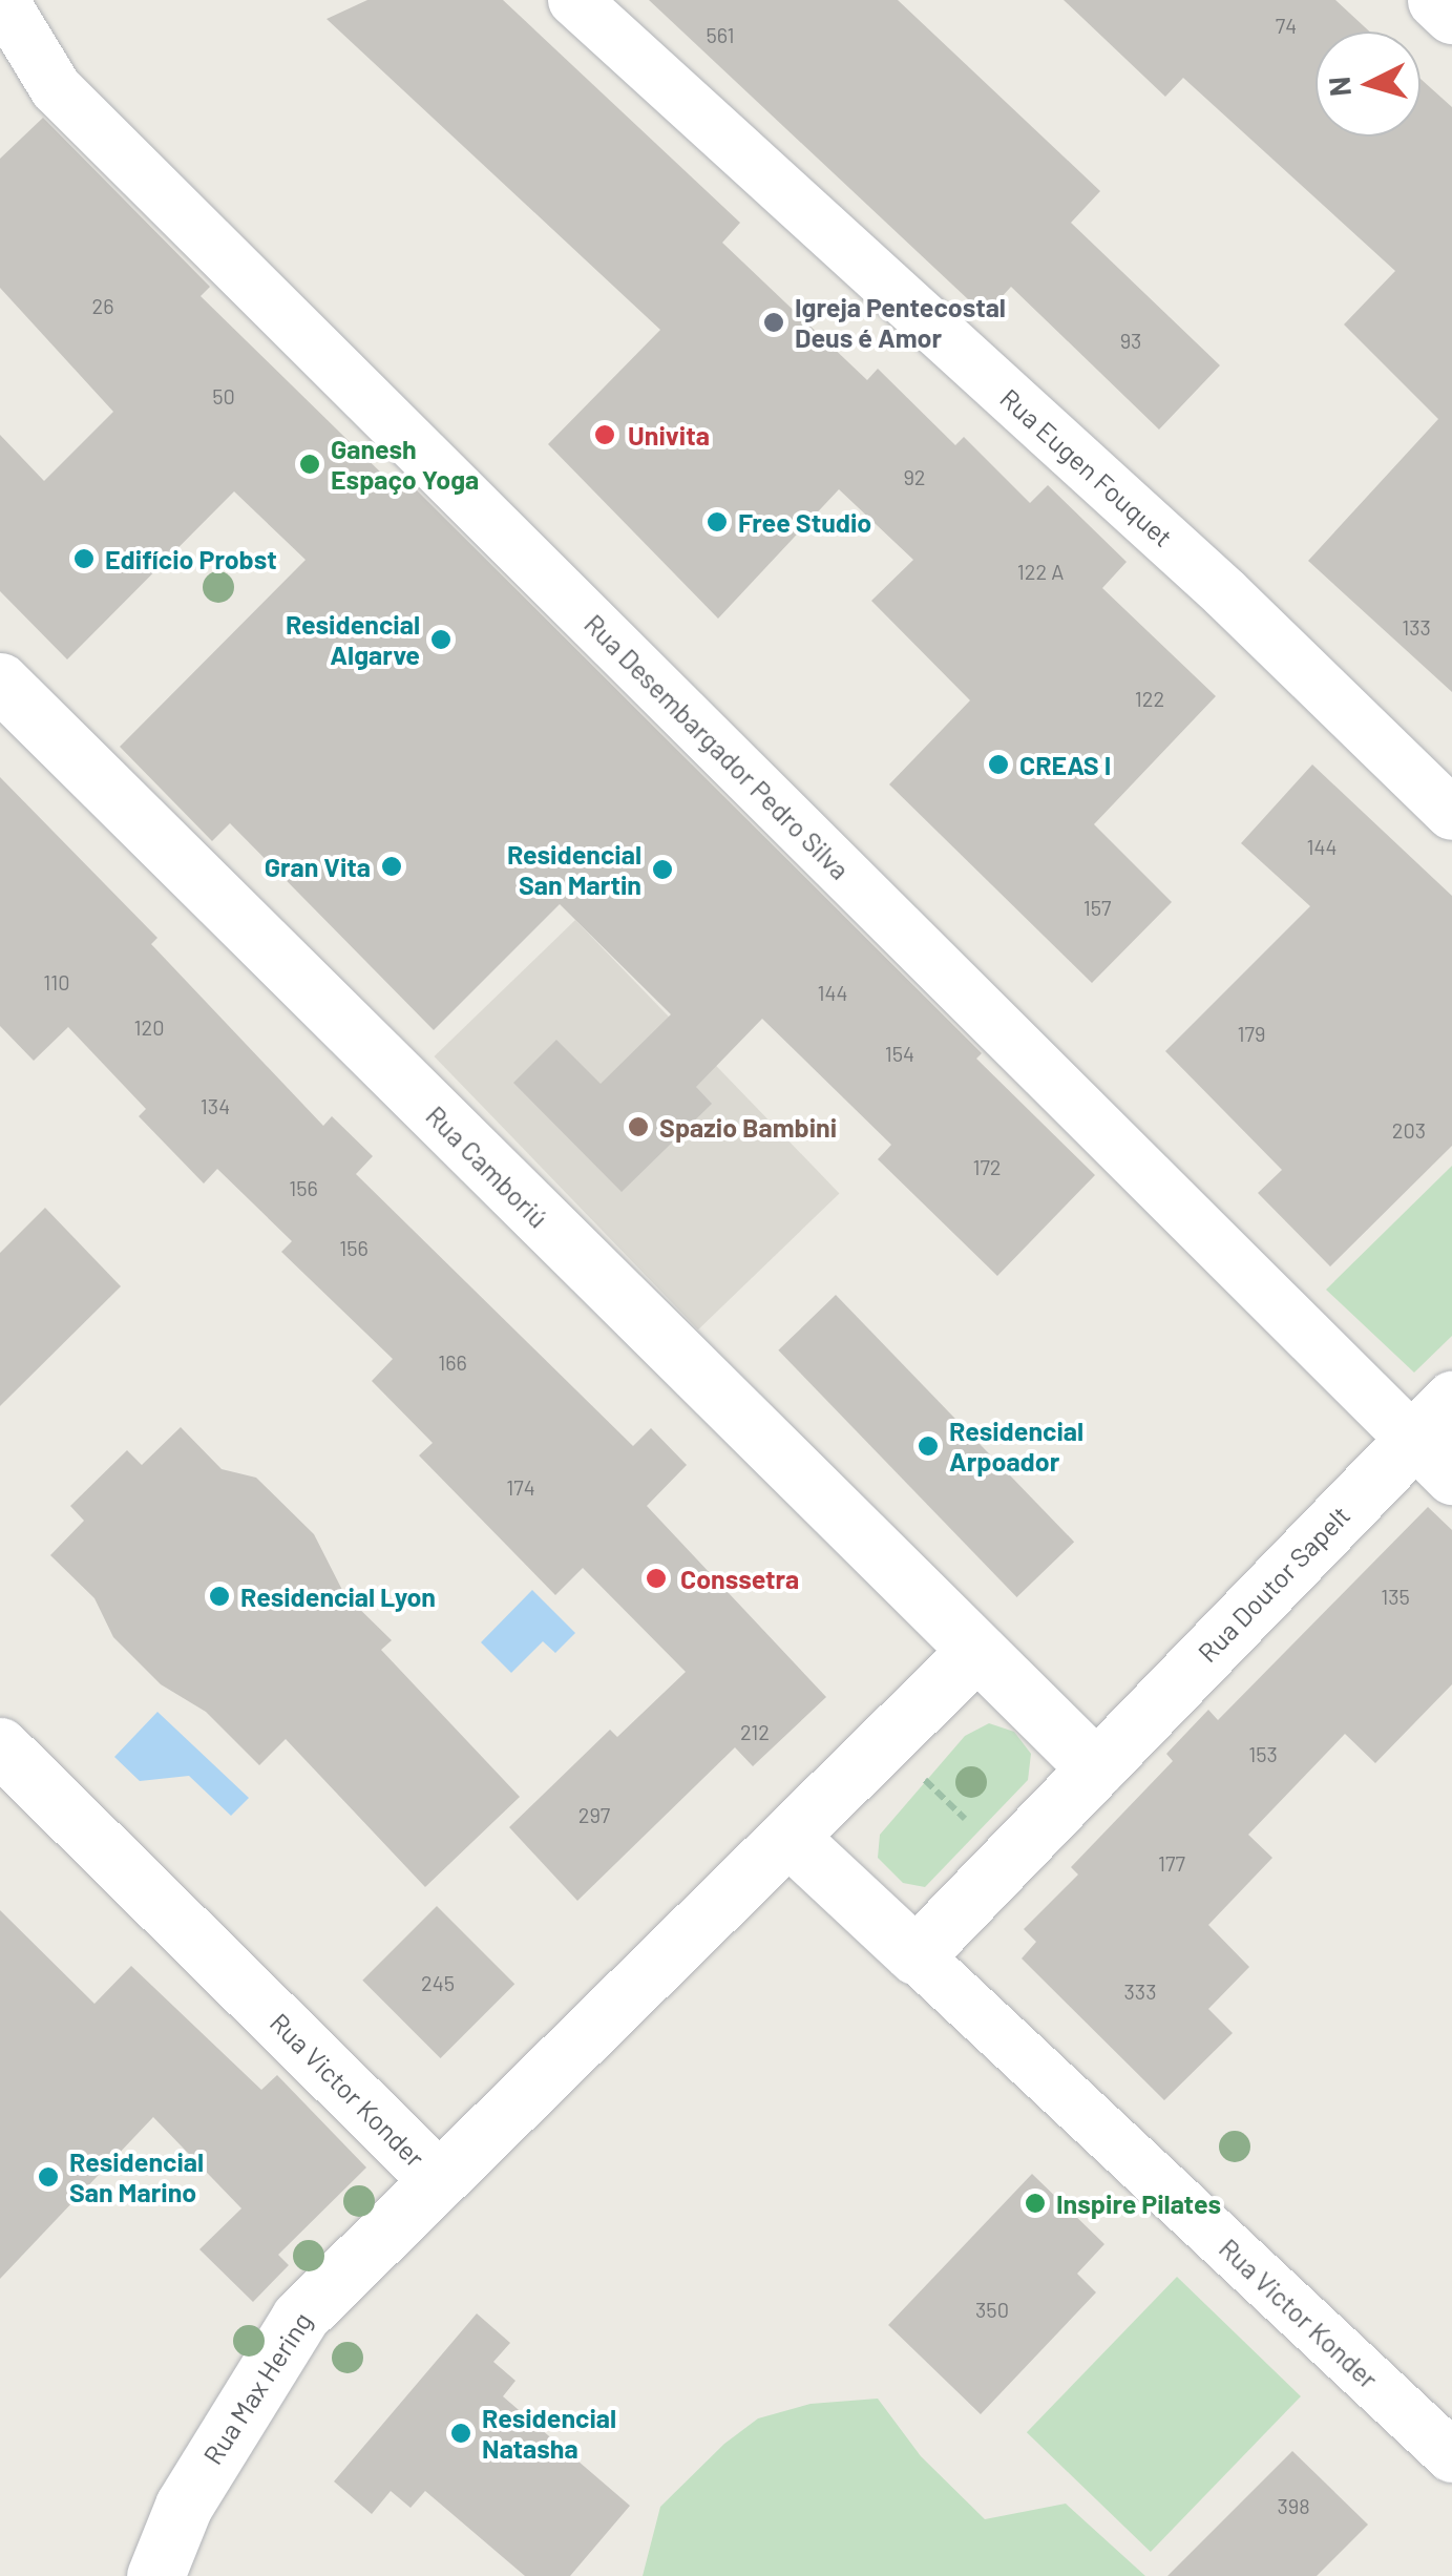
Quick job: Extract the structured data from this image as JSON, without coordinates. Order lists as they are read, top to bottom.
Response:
{
  "streets": {
    "street": [
      "Rua Eugen Fouquet",
      "Rua Desembargador Pedro Silva",
      "Rua Camboriú",
      "Rua Doutor Sapelt",
      "Rua Victor Konder",
      "Rua Max Hering"
    ]
  },
  "crossings": [
    ["Rua Desembargador Pedro Silva", "Rua Doutor Sapelt"],
    ["Rua Camboriú", "Rua Doutor Sapelt"],
    ["Rua Camboriú", "Rua Victor Konder"],
    ["Rua Doutor Sapelt", "Rua Victor Konder"],
    ["Rua Victor Konder", "Rua Max Hering"]
  ],
  "places": [
    "Igreja Pentecostal Deus é Amor",
    "Univita",
    "Ganesh Espaço Yoga",
    "Free Studio",
    "Edifício Probst",
    "Residencial Algarve",
    "CREAS I",
    "Gran Vita",
    "Residencial San Martin",
    "Spazio Bambini",
    "Residencial Arpoador",
    "Conssetra",
    "Residencial Lyon",
    "Residencial San Marino",
    "Inspire Pilates",
    "Residencial Natasha"
  ],
  "house_numbers": [
    "74",
    "561",
    "26",
    "93",
    "50",
    "92",
    "122 A",
    "133",
    "122",
    "144",
    "157",
    "110",
    "144",
    "120",
    "179",
    "154",
    "134",
    "203",
    "172",
    "156",
    "156",
    "166",
    "174",
    "135",
    "212",
    "153",
    "297",
    "177",
    "245",
    "333",
    "350",
    "398"
  ],
  "north": "left"
}
